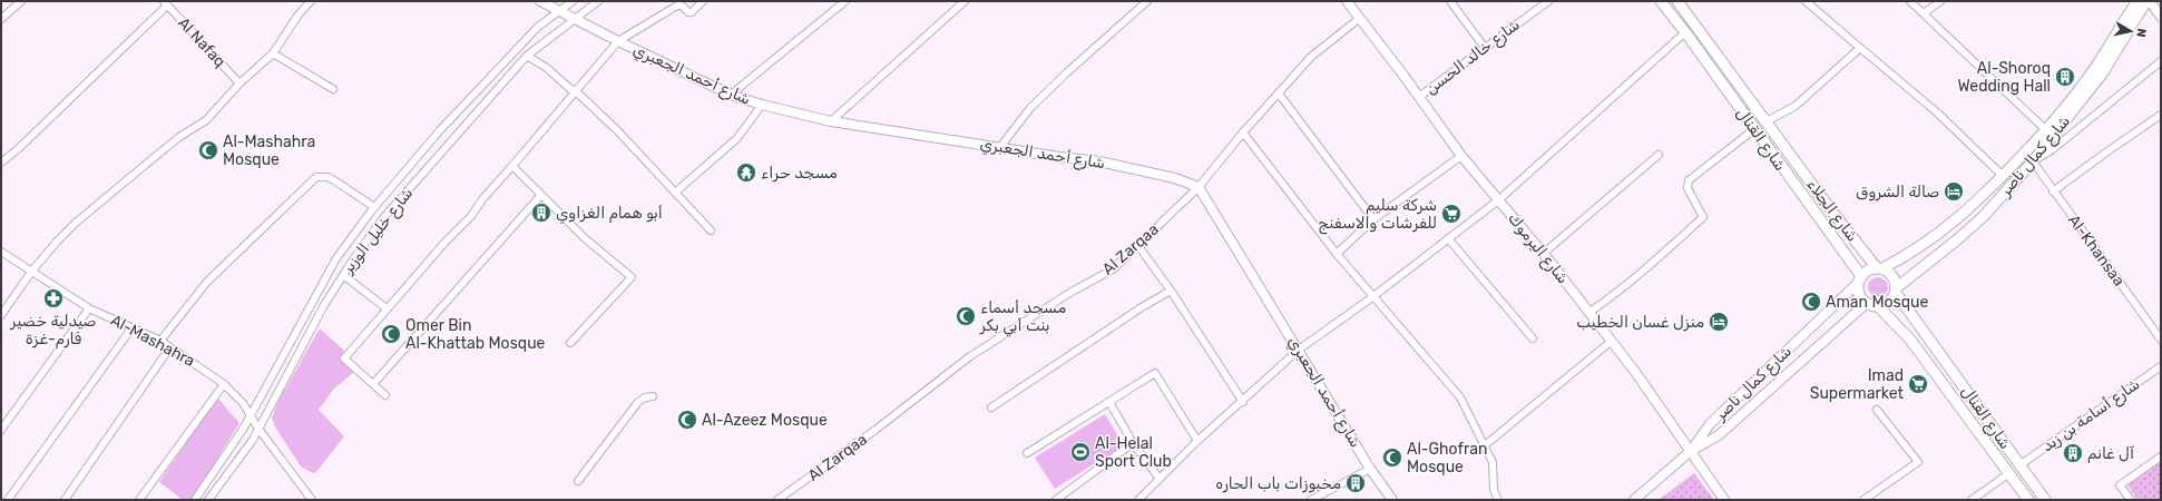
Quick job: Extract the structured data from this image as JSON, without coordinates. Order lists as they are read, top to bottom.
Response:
{
  "streets": {
    "main road": ["شارع القنال", "شارع كمال ناصر", "شارع الجلاء"],
    "street": [
      "Al Nafaq",
      "شارع خالد الحسن",
      "شارع أحمد الجعبري",
      "شارع خليل الوزير",
      "شارع اليرموك",
      "Al Zarqaa",
      "Al-Khansaa",
      "Al-Mashahra",
      "شارع أسامة بن زيد"
    ]
  },
  "crossings": [
    ["شارع خالد الحسن", "شارع اليرموك"],
    ["شارع أحمد الجعبري", "شارع خليل الوزير"],
    ["شارع أحمد الجعبري", "Al Zarqaa"],
    ["شارع القنال", "شارع كمال ناصر"],
    ["شارع القنال", "شارع الجلاء"],
    ["شارع القنال", "شارع أسامة بن زيد"],
    ["شارع كمال ناصر", "شارع الجلاء"],
    ["شارع كمال ناصر", "شارع اليرموك"],
    ["شارع كمال ناصر", "Al-Khansaa"],
    ["شارع خليل الوزير", "Al-Mashahra"],
    ["شارع اليرموك", "Al Zarqaa"]
  ],
  "places": {
    "building": [
      "Al-Shoroq Wedding Hall",
      "أبو همام الغزاوي",
      "آل غانم",
      "مخبوزات باب الحاره"
    ],
    "mosque": [
      "Al-Mashahra Mosque",
      "Aman Mosque",
      "مسجد أسماء بنت أبي بكر",
      "Omer Bin Al-Khattab Mosque",
      "Al-Azeez Mosque",
      "Al-Ghofran Mosque"
    ],
    "temple": ["مسجد حراء"],
    "hotel": ["صالة الشروق", "منزل غسان الخطيب"],
    "supermarket": ["شركة سليم للفرشات والاسفنج", "Imad Supermarket"],
    "pharmacy": ["صيدلية خضير فارم-غزة"],
    "sports": ["Al-Helal Sport Club"]
  },
  "north": "right"
}
